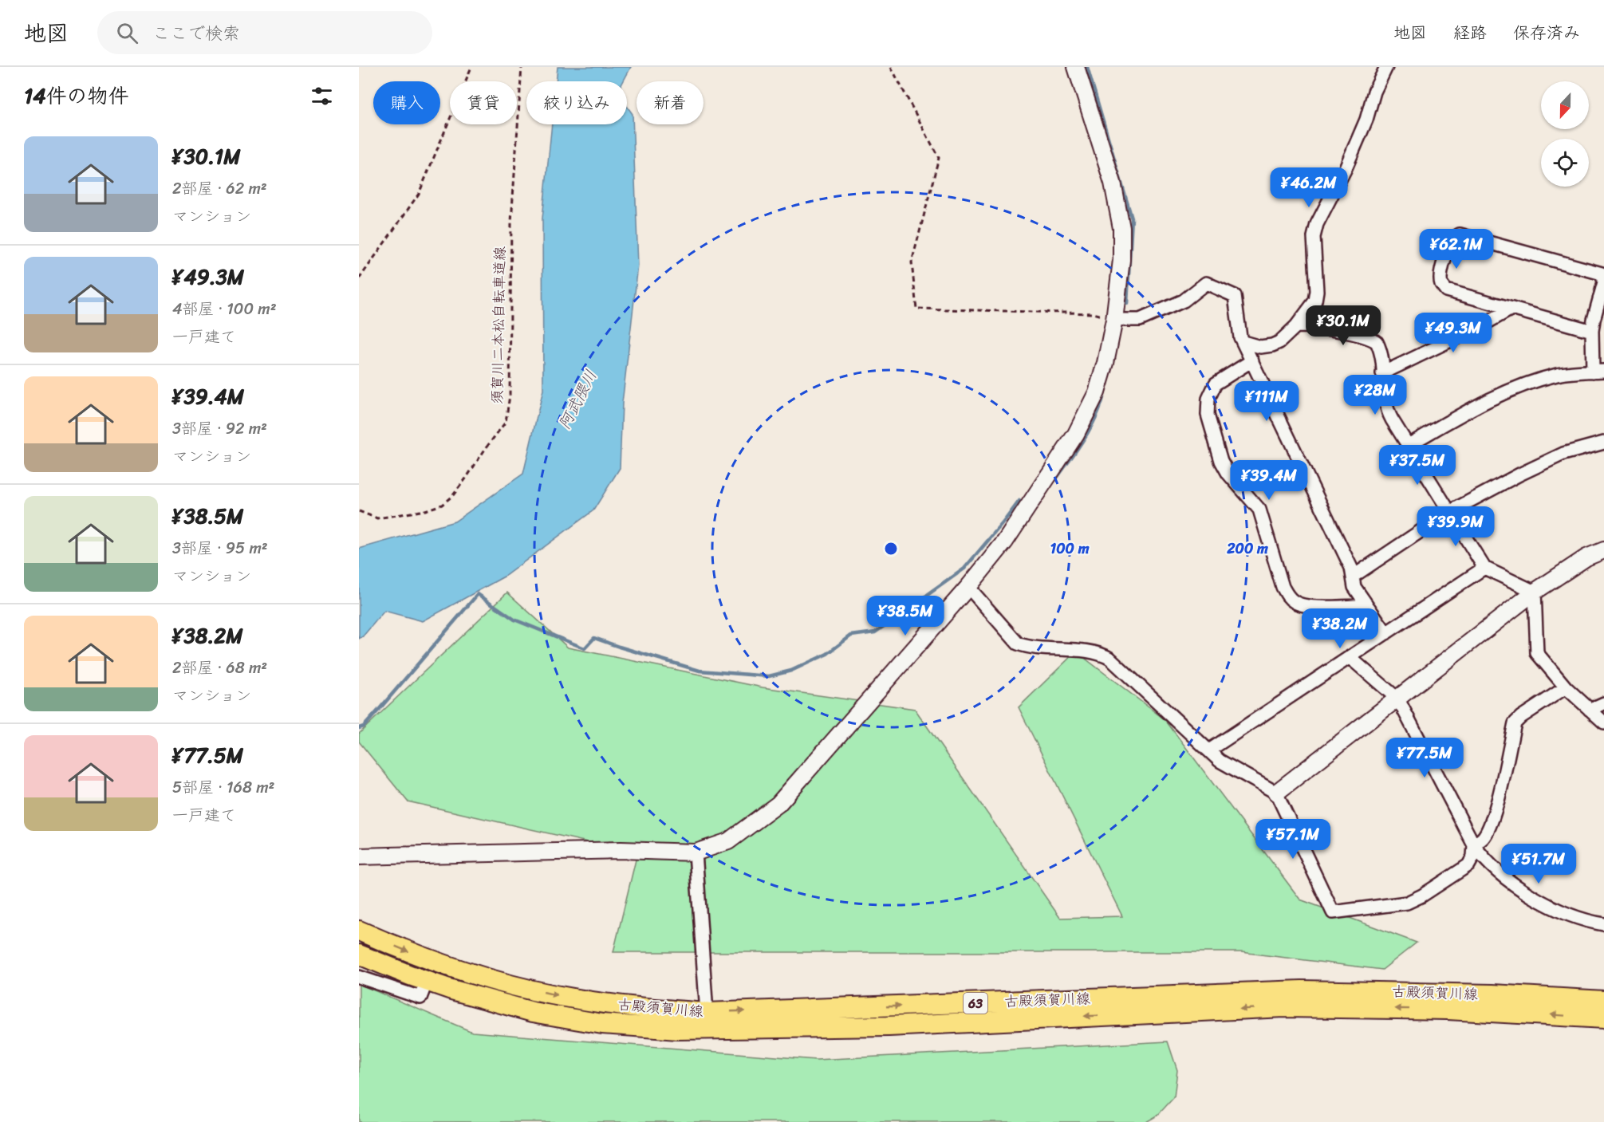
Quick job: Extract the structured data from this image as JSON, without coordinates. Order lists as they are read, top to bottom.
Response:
{
  "streets": {
    "main road": ["古殿須賀川線", "63"],
    "path": ["須賀川二本松自転車道線"]
  },
  "water": ["阿武隈川"],
  "north": "bottom",
  "page": {
    "header": "地図",
    "search": "ここで検索",
    "nav": ["地図", "経路", "保存済み"],
    "heading": "14件の物件",
    "chip": [
      "購入",
      "賃貸",
      "絞り込み",
      "新着"
    ],
    "list": [
      {
        "name": "¥30.1M",
        "note": "2部屋 · 62 m² · マンション"
      },
      {
        "name": "¥49.3M",
        "note": "4部屋 · 100 m² · 一戸建て"
      },
      {
        "name": "¥39.4M",
        "note": "3部屋 · 92 m² · マンション"
      },
      {
        "name": "¥38.5M",
        "note": "3部屋 · 95 m² · マンション"
      },
      {
        "name": "¥38.2M",
        "note": "2部屋 · 68 m² · マンション"
      },
      {
        "name": "¥77.5M",
        "note": "5部屋 · 168 m² · 一戸建て"
      }
    ],
    "price": [
      "¥46.2M",
      "¥62.1M",
      "¥30.1M",
      "¥49.3M",
      "¥28M",
      "¥111M",
      "¥37.5M",
      "¥39.4M",
      "¥39.9M",
      "¥38.5M",
      "¥38.2M",
      "¥77.5M",
      "¥57.1M",
      "¥51.7M"
    ]
  },
  "rings": ["100 m", "200 m"]
}
